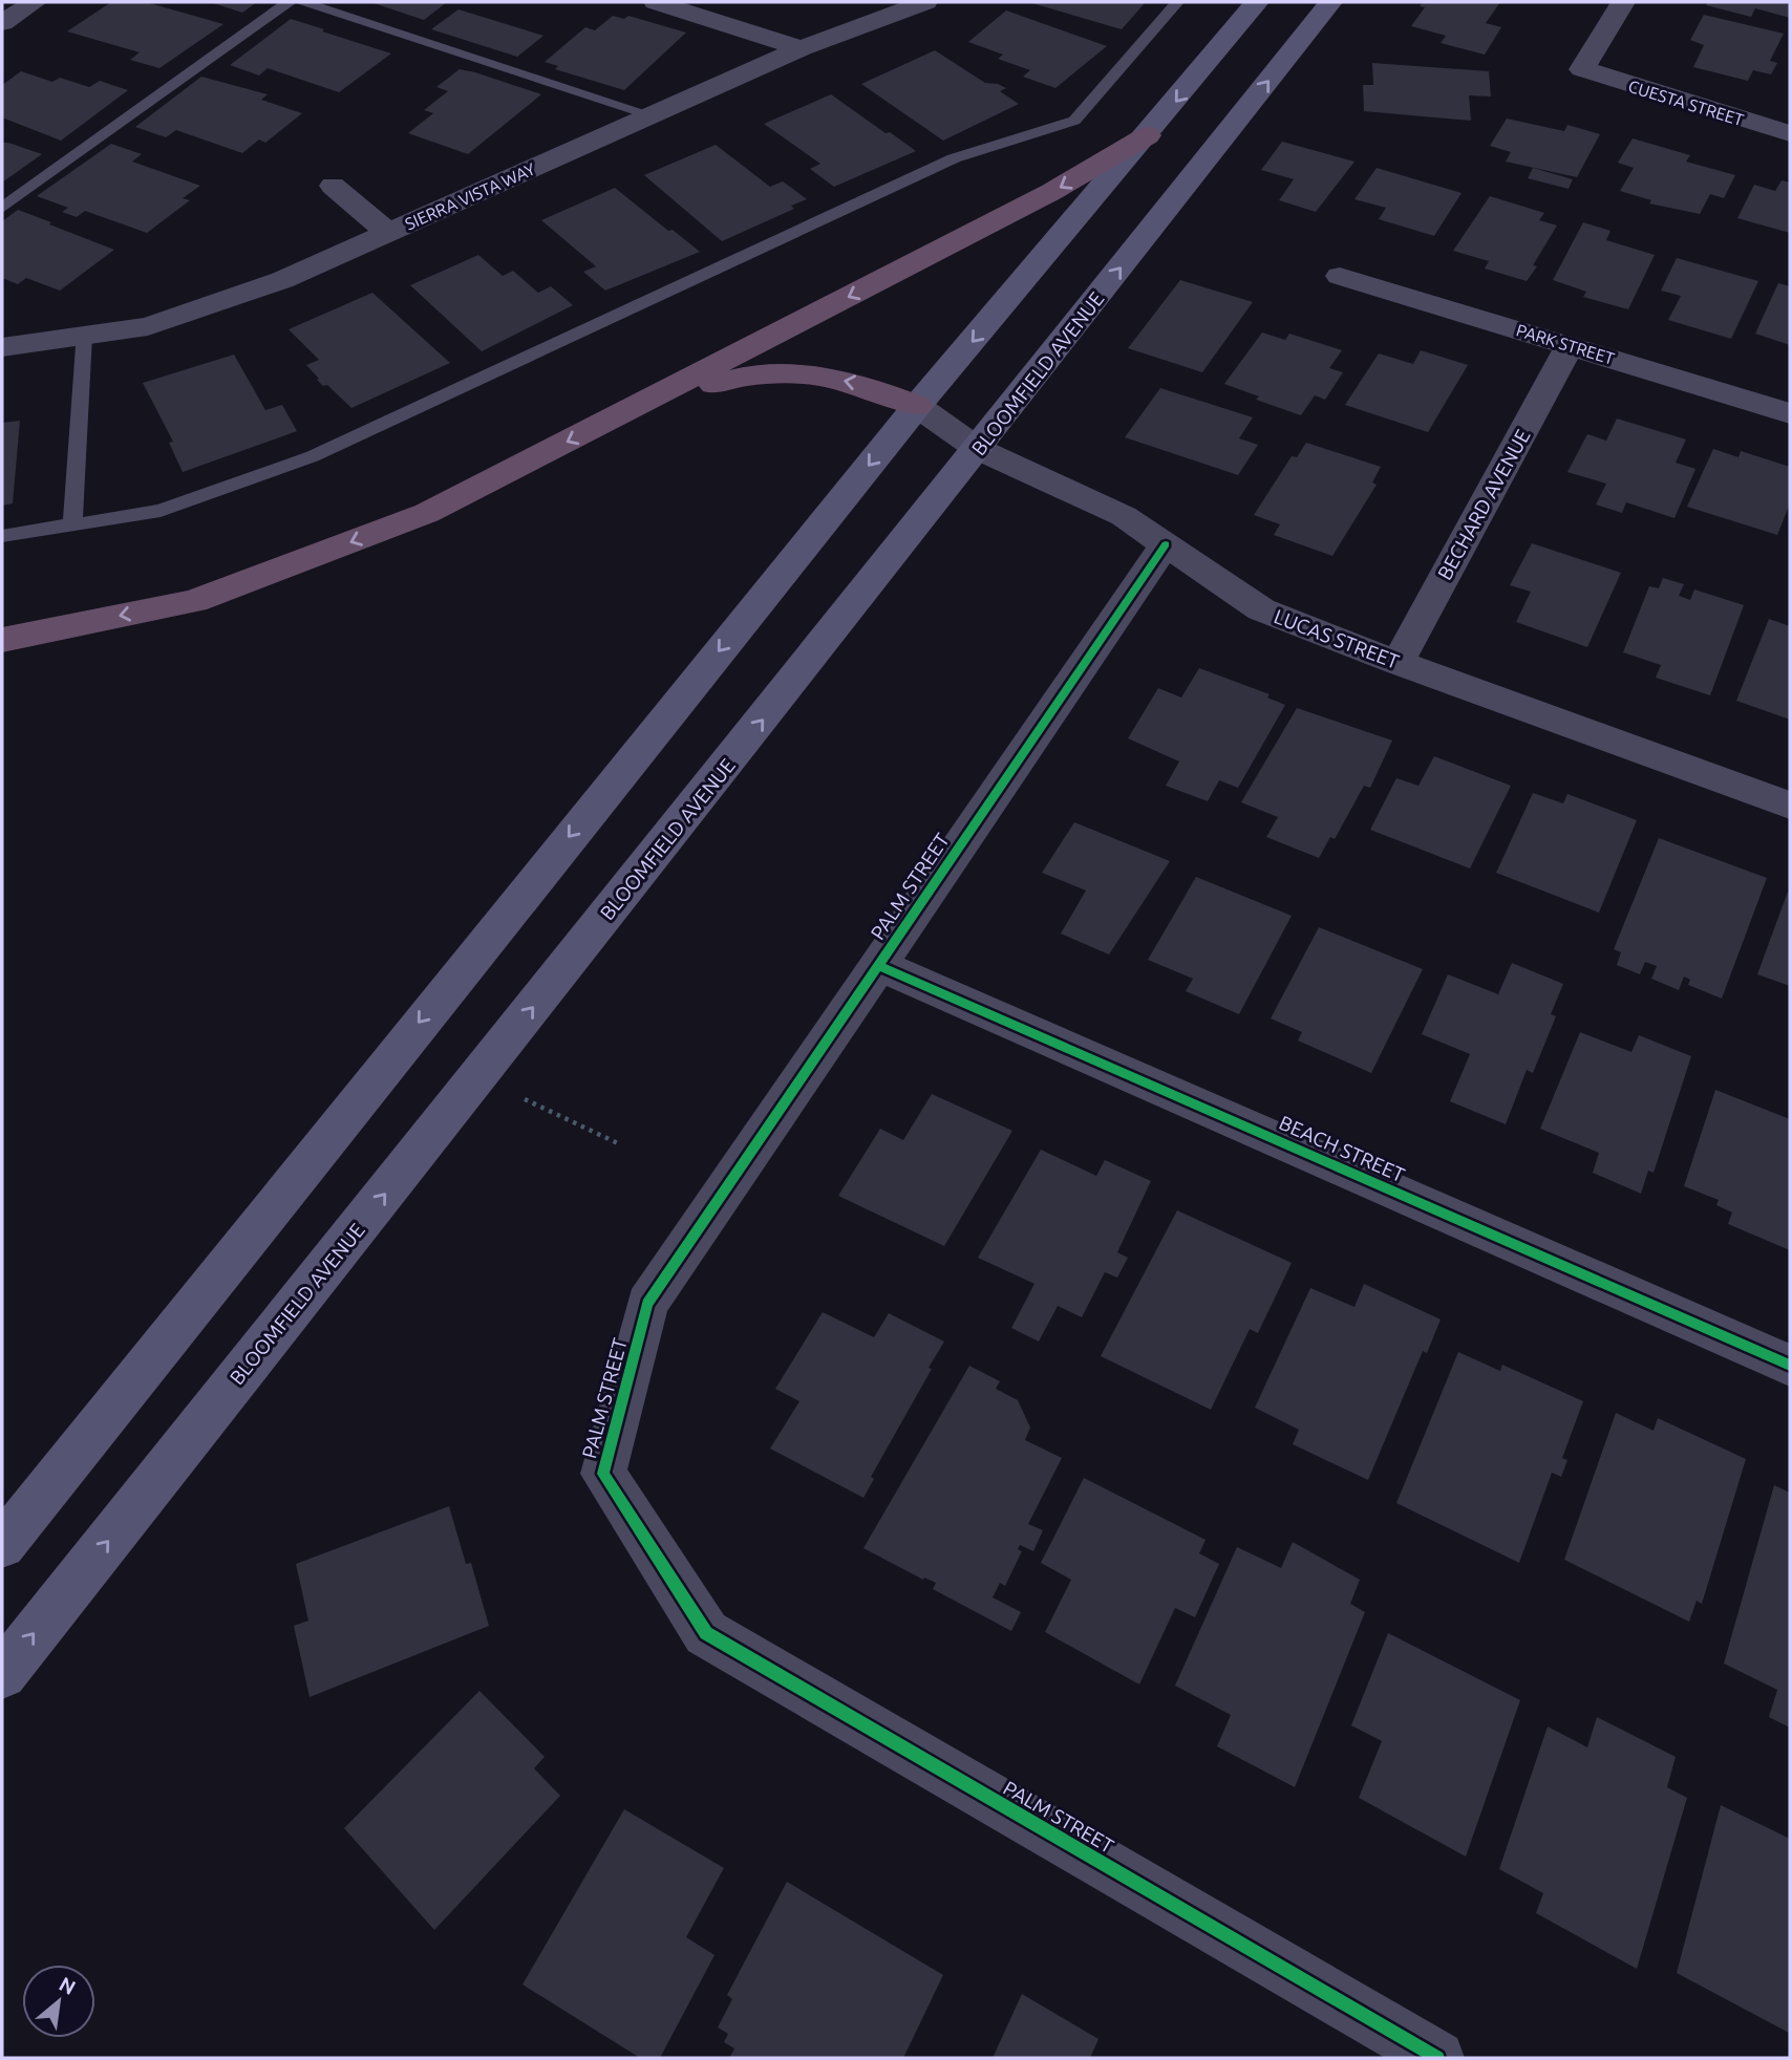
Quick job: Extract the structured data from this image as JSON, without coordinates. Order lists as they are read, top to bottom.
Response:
{
  "streets": {
    "main road": ["BLOOMFIELD AVENUE"],
    "street": [
      "CUESTA STREET",
      "SIERRA VISTA WAY",
      "PARK STREET",
      "BECHARD AVENUE",
      "LUCAS STREET",
      "PALM STREET",
      "BEACH STREET"
    ]
  },
  "crossings": [
    ["PARK STREET", "BECHARD AVENUE"],
    ["BLOOMFIELD AVENUE", "LUCAS STREET"],
    ["BECHARD AVENUE", "LUCAS STREET"],
    ["LUCAS STREET", "PALM STREET"],
    ["PALM STREET", "BEACH STREET"]
  ],
  "north": "top right"
}
